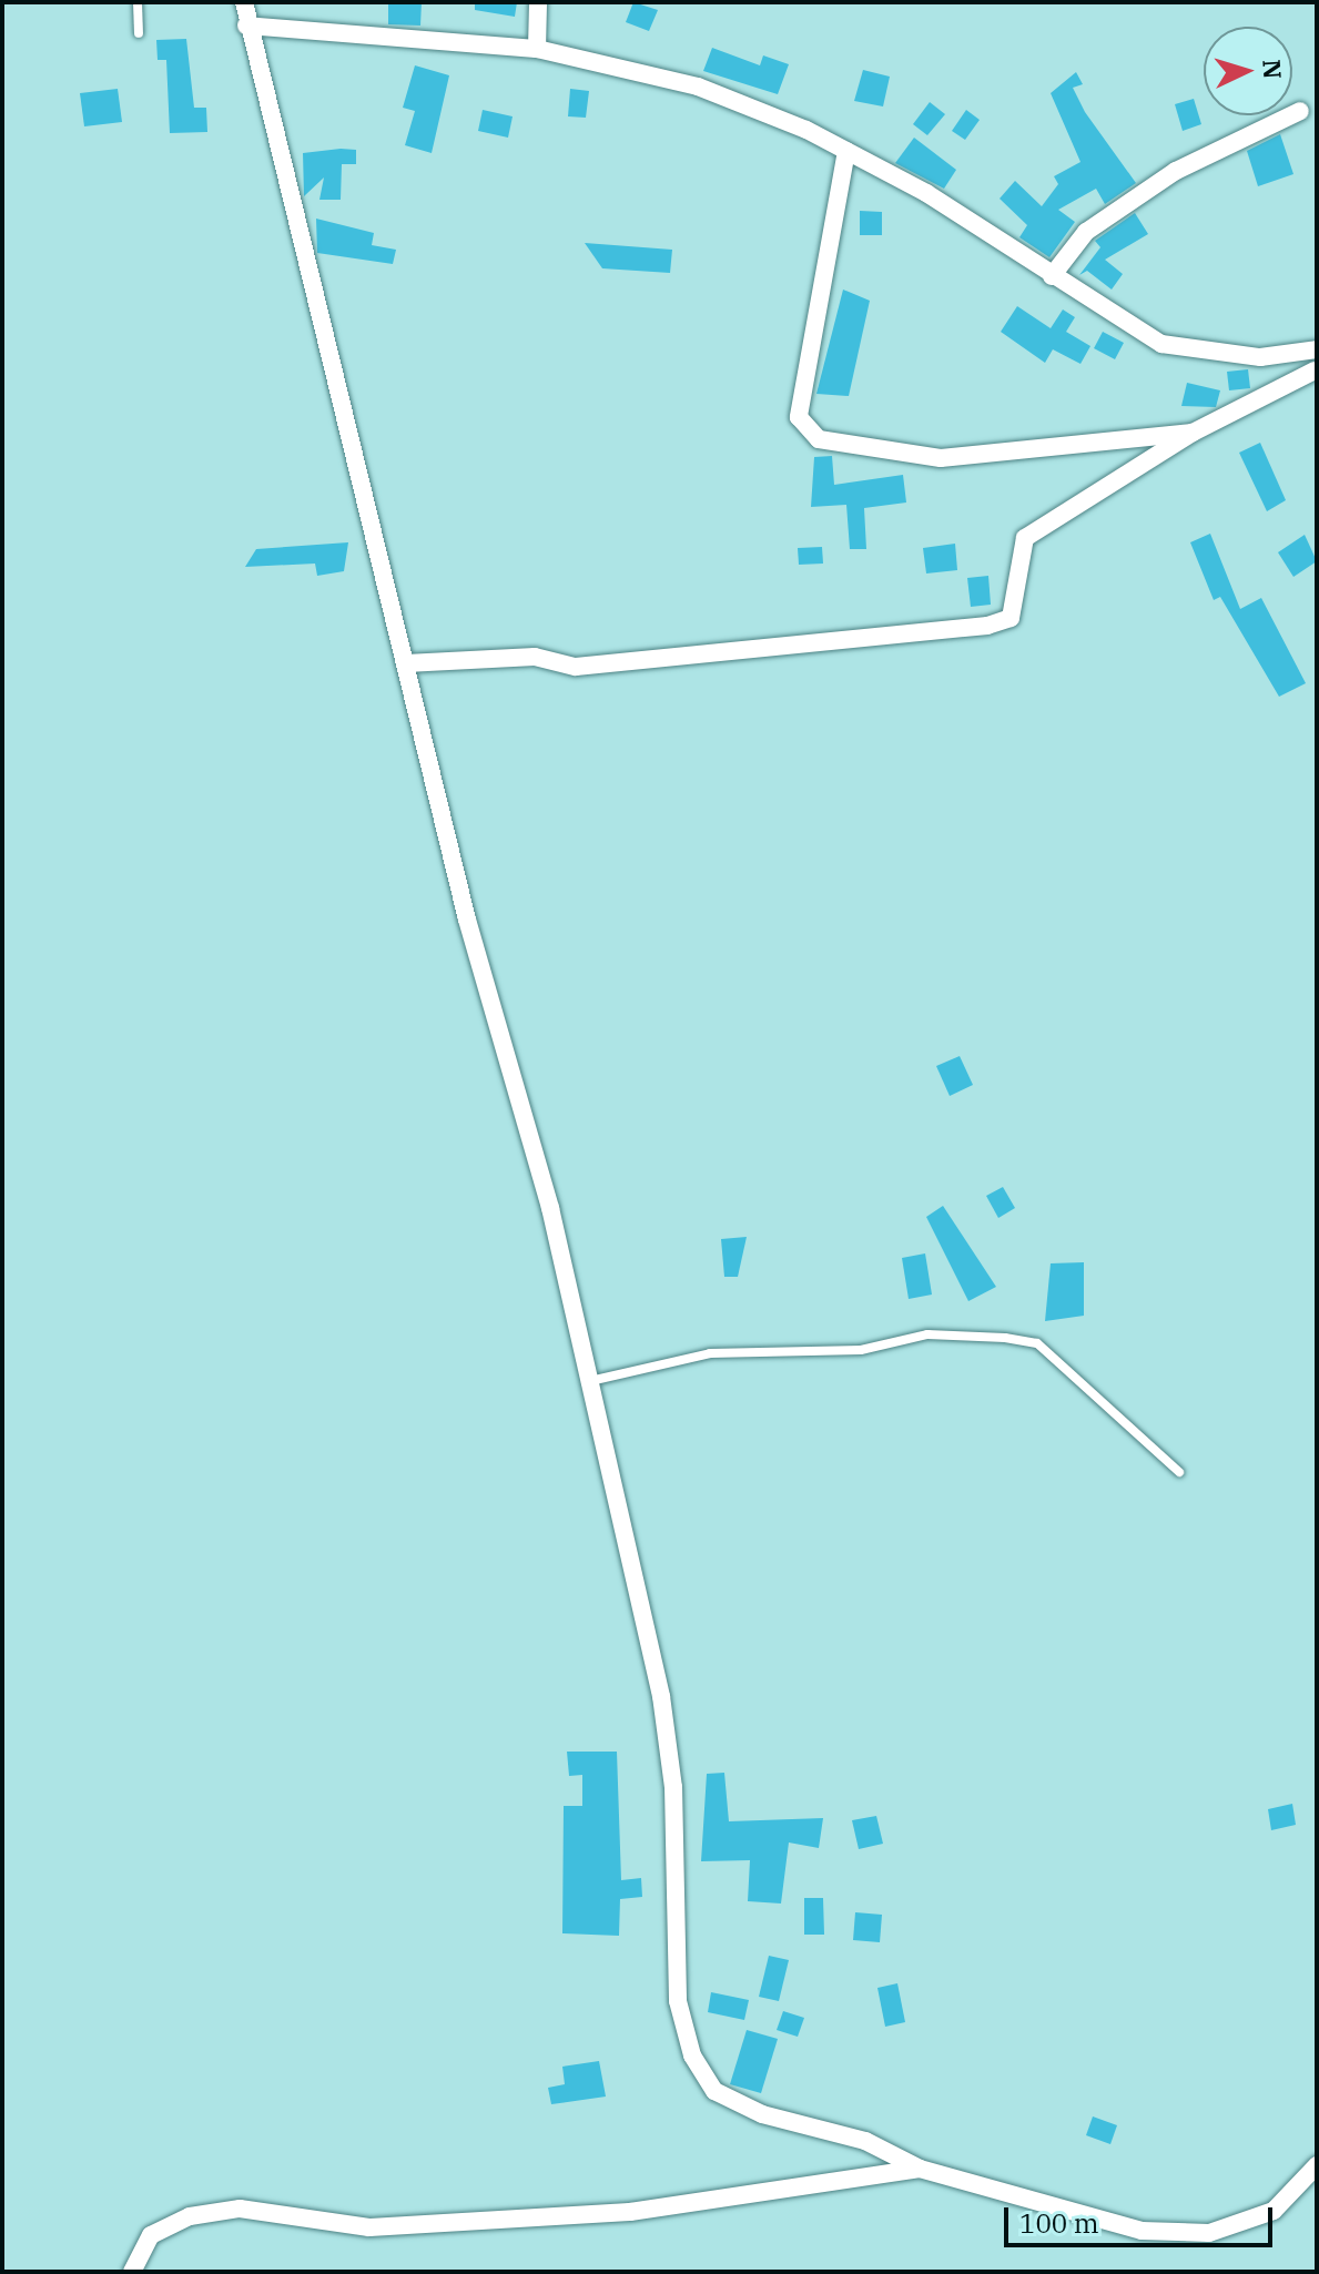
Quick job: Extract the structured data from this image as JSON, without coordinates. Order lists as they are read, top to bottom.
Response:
{
  "scale_bar": "100 m",
  "north": "right"
}
